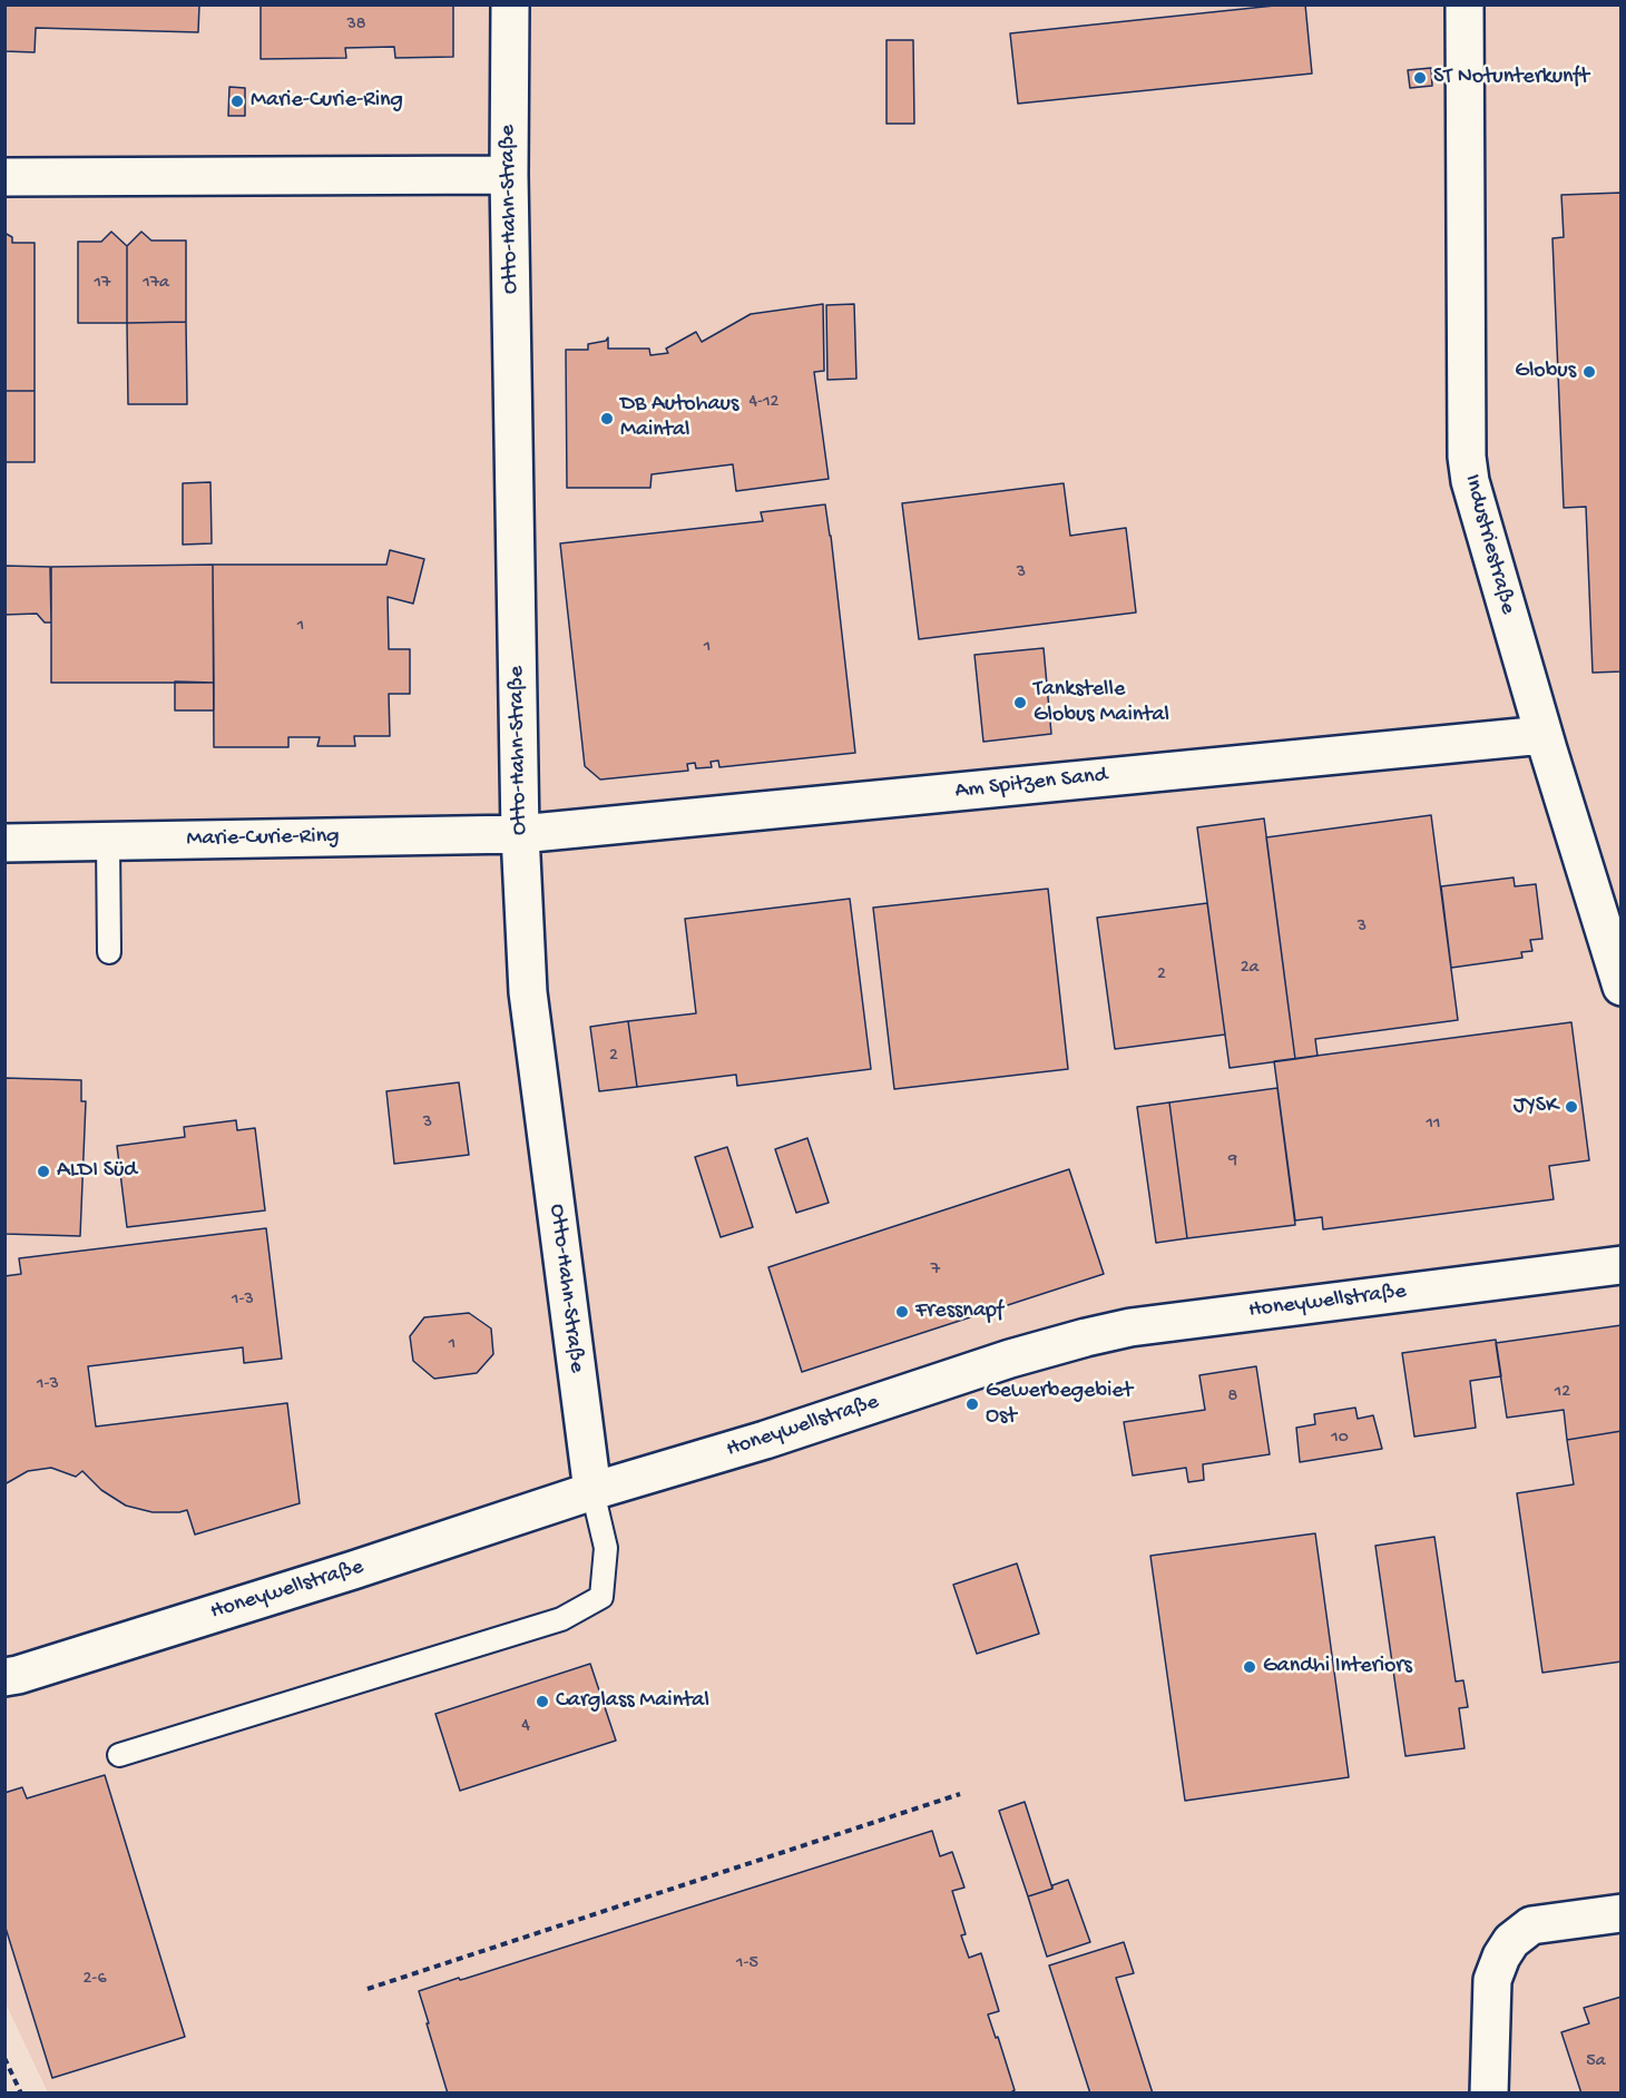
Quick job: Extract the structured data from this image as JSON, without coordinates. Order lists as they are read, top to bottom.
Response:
{
  "streets": {
    "street": [
      "Otto-Hahn-Straße",
      "Industriestraße",
      "Am Spitzen Sand",
      "Marie-Curie-Ring",
      "Honeywellstraße"
    ]
  },
  "crossings": [
    ["Otto-Hahn-Straße", "Am Spitzen Sand"],
    ["Otto-Hahn-Straße", "Marie-Curie-Ring"],
    ["Otto-Hahn-Straße", "Honeywellstraße"],
    ["Industriestraße", "Am Spitzen Sand"],
    ["Am Spitzen Sand", "Marie-Curie-Ring"]
  ],
  "places": [
    "ST Notunterkunft",
    "Marie-Curie-Ring",
    "Globus",
    "DB Autohaus Maintal",
    "Tankstelle Globus Maintal",
    "JYSK",
    "ALDI Süd",
    "Fressnapf",
    "Gewerbegebiet Ost",
    "Gandhi Interiors",
    "Carglass Maintal"
  ],
  "house_numbers": [
    "38",
    "17",
    "17a",
    "4-12",
    "3",
    "1",
    "1",
    "3",
    "2a",
    "2",
    "2",
    "3",
    "11",
    "9",
    "7",
    "1-3",
    "1",
    "1-3",
    "12",
    "8",
    "10",
    "4",
    "1-5",
    "2-6",
    "5a"
  ]
}
